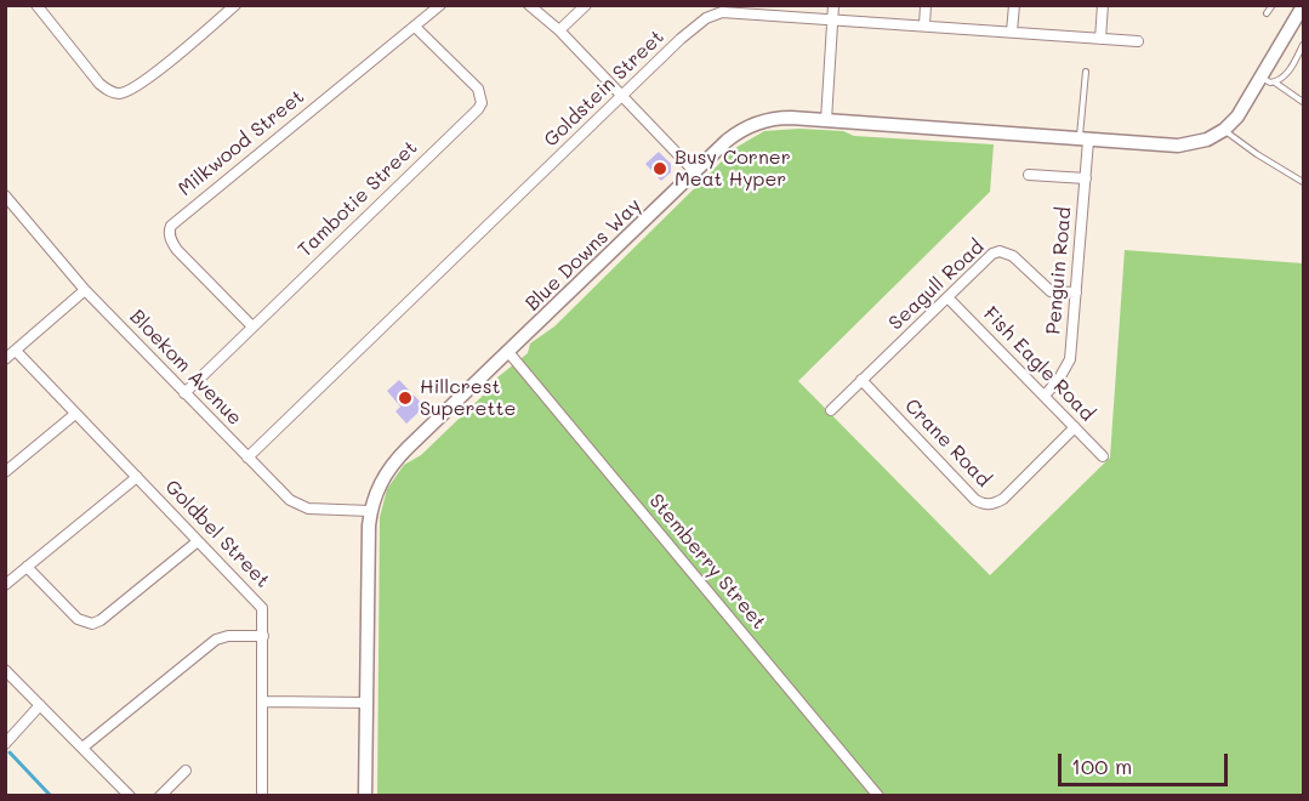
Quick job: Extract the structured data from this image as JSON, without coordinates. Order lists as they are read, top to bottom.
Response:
{
  "streets": {
    "street": [
      "Goldstein Street",
      "Milkwood Street",
      "Tambotie Street",
      "Blue Downs Way",
      "Penguin Road",
      "Seagull Road",
      "Fish Eagle Road",
      "Bloekom Avenue",
      "Crane Road",
      "Goldbel Street",
      "Stemberry Street"
    ]
  },
  "crossings": [
    ["Goldstein Street", "Bloekom Avenue"],
    ["Milkwood Street", "Tambotie Street"],
    ["Tambotie Street", "Bloekom Avenue"],
    ["Blue Downs Way", "Penguin Road"],
    ["Blue Downs Way", "Bloekom Avenue"],
    ["Blue Downs Way", "Stemberry Street"],
    ["Penguin Road", "Seagull Road"],
    ["Penguin Road", "Fish Eagle Road"],
    ["Seagull Road", "Fish Eagle Road"],
    ["Seagull Road", "Crane Road"],
    ["Fish Eagle Road", "Crane Road"]
  ],
  "places": ["Busy Corner Meat Hyper", "Hillcrest Superette"],
  "scale_bar": "100 m"
}
